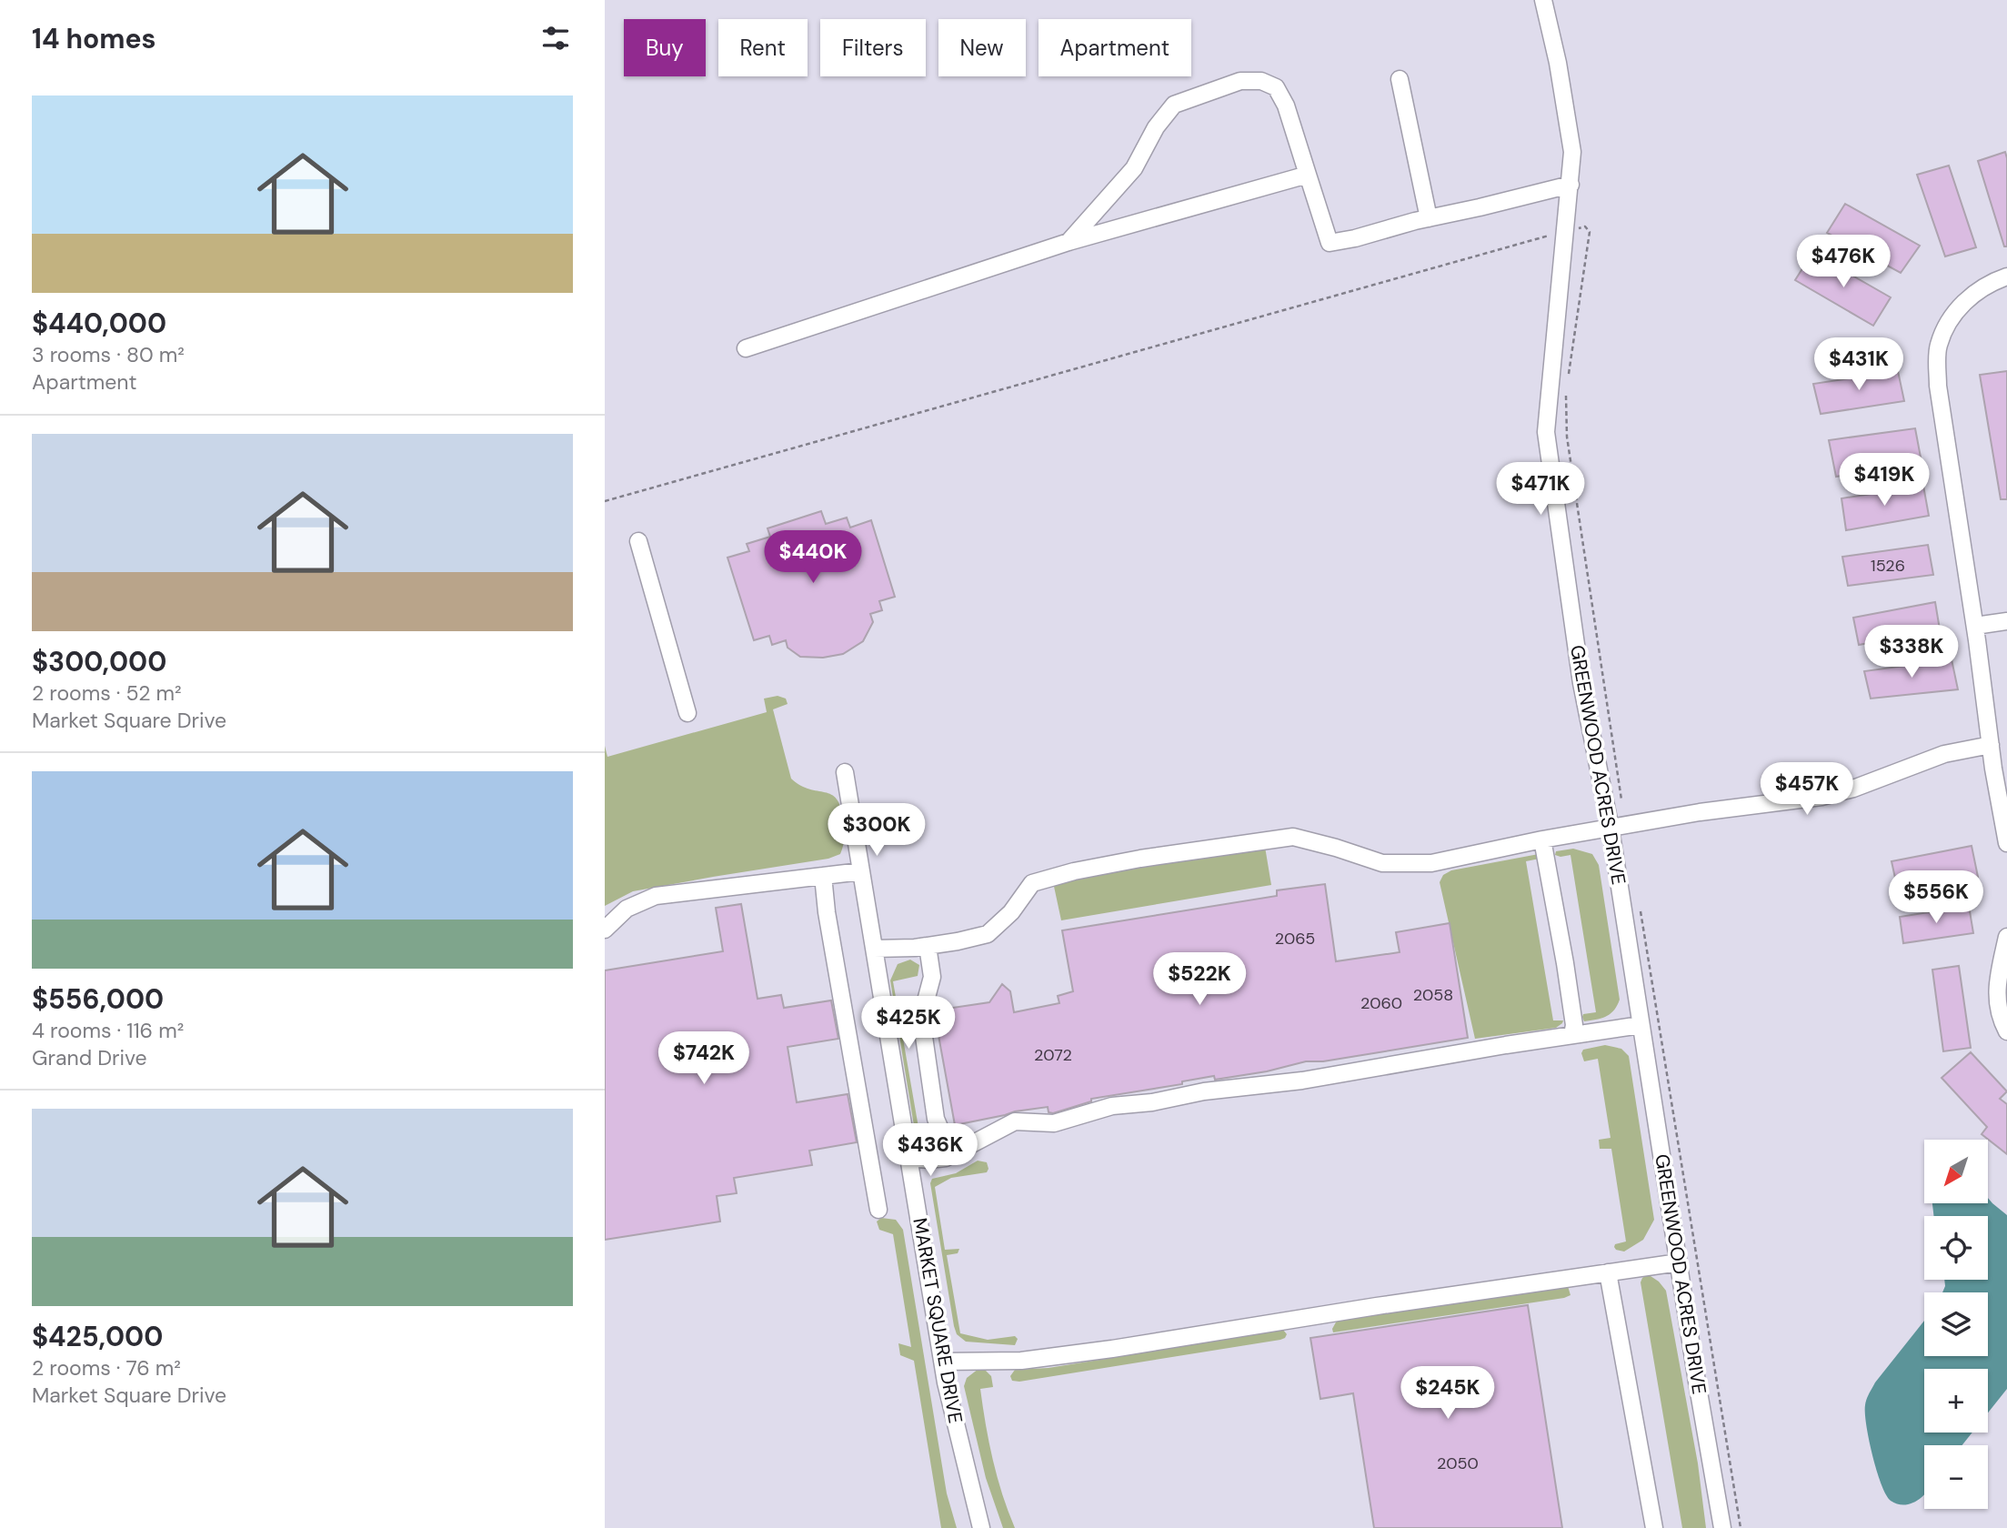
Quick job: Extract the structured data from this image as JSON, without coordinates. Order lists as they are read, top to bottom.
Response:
{
  "streets": {
    "street": ["GREENWOOD ACRES DRIVE", "MARKET SQUARE DRIVE"]
  },
  "house_numbers": [
    "1526",
    "2065",
    "2058",
    "2060",
    "2072",
    "2050"
  ],
  "north": "bottom left",
  "page": {
    "heading": "14 homes",
    "chip": [
      "Buy",
      "Rent",
      "Filters",
      "New",
      "Apartment"
    ],
    "list": [
      {
        "name": "$440,000",
        "note": "3 rooms · 80 m² · Apartment"
      },
      {
        "name": "$300,000",
        "note": "2 rooms · 52 m² · Market Square Drive"
      },
      {
        "name": "$556,000",
        "note": "4 rooms · 116 m² · Grand Drive"
      },
      {
        "name": "$425,000",
        "note": "2 rooms · 76 m² · Market Square Drive"
      }
    ],
    "price": [
      "$476K",
      "$431K",
      "$419K",
      "$471K",
      "$440K",
      "$338K",
      "$457K",
      "$300K",
      "$556K",
      "$522K",
      "$425K",
      "$742K",
      "$436K",
      "$245K"
    ],
    "map_buttons": ["+", "−"]
  }
}
